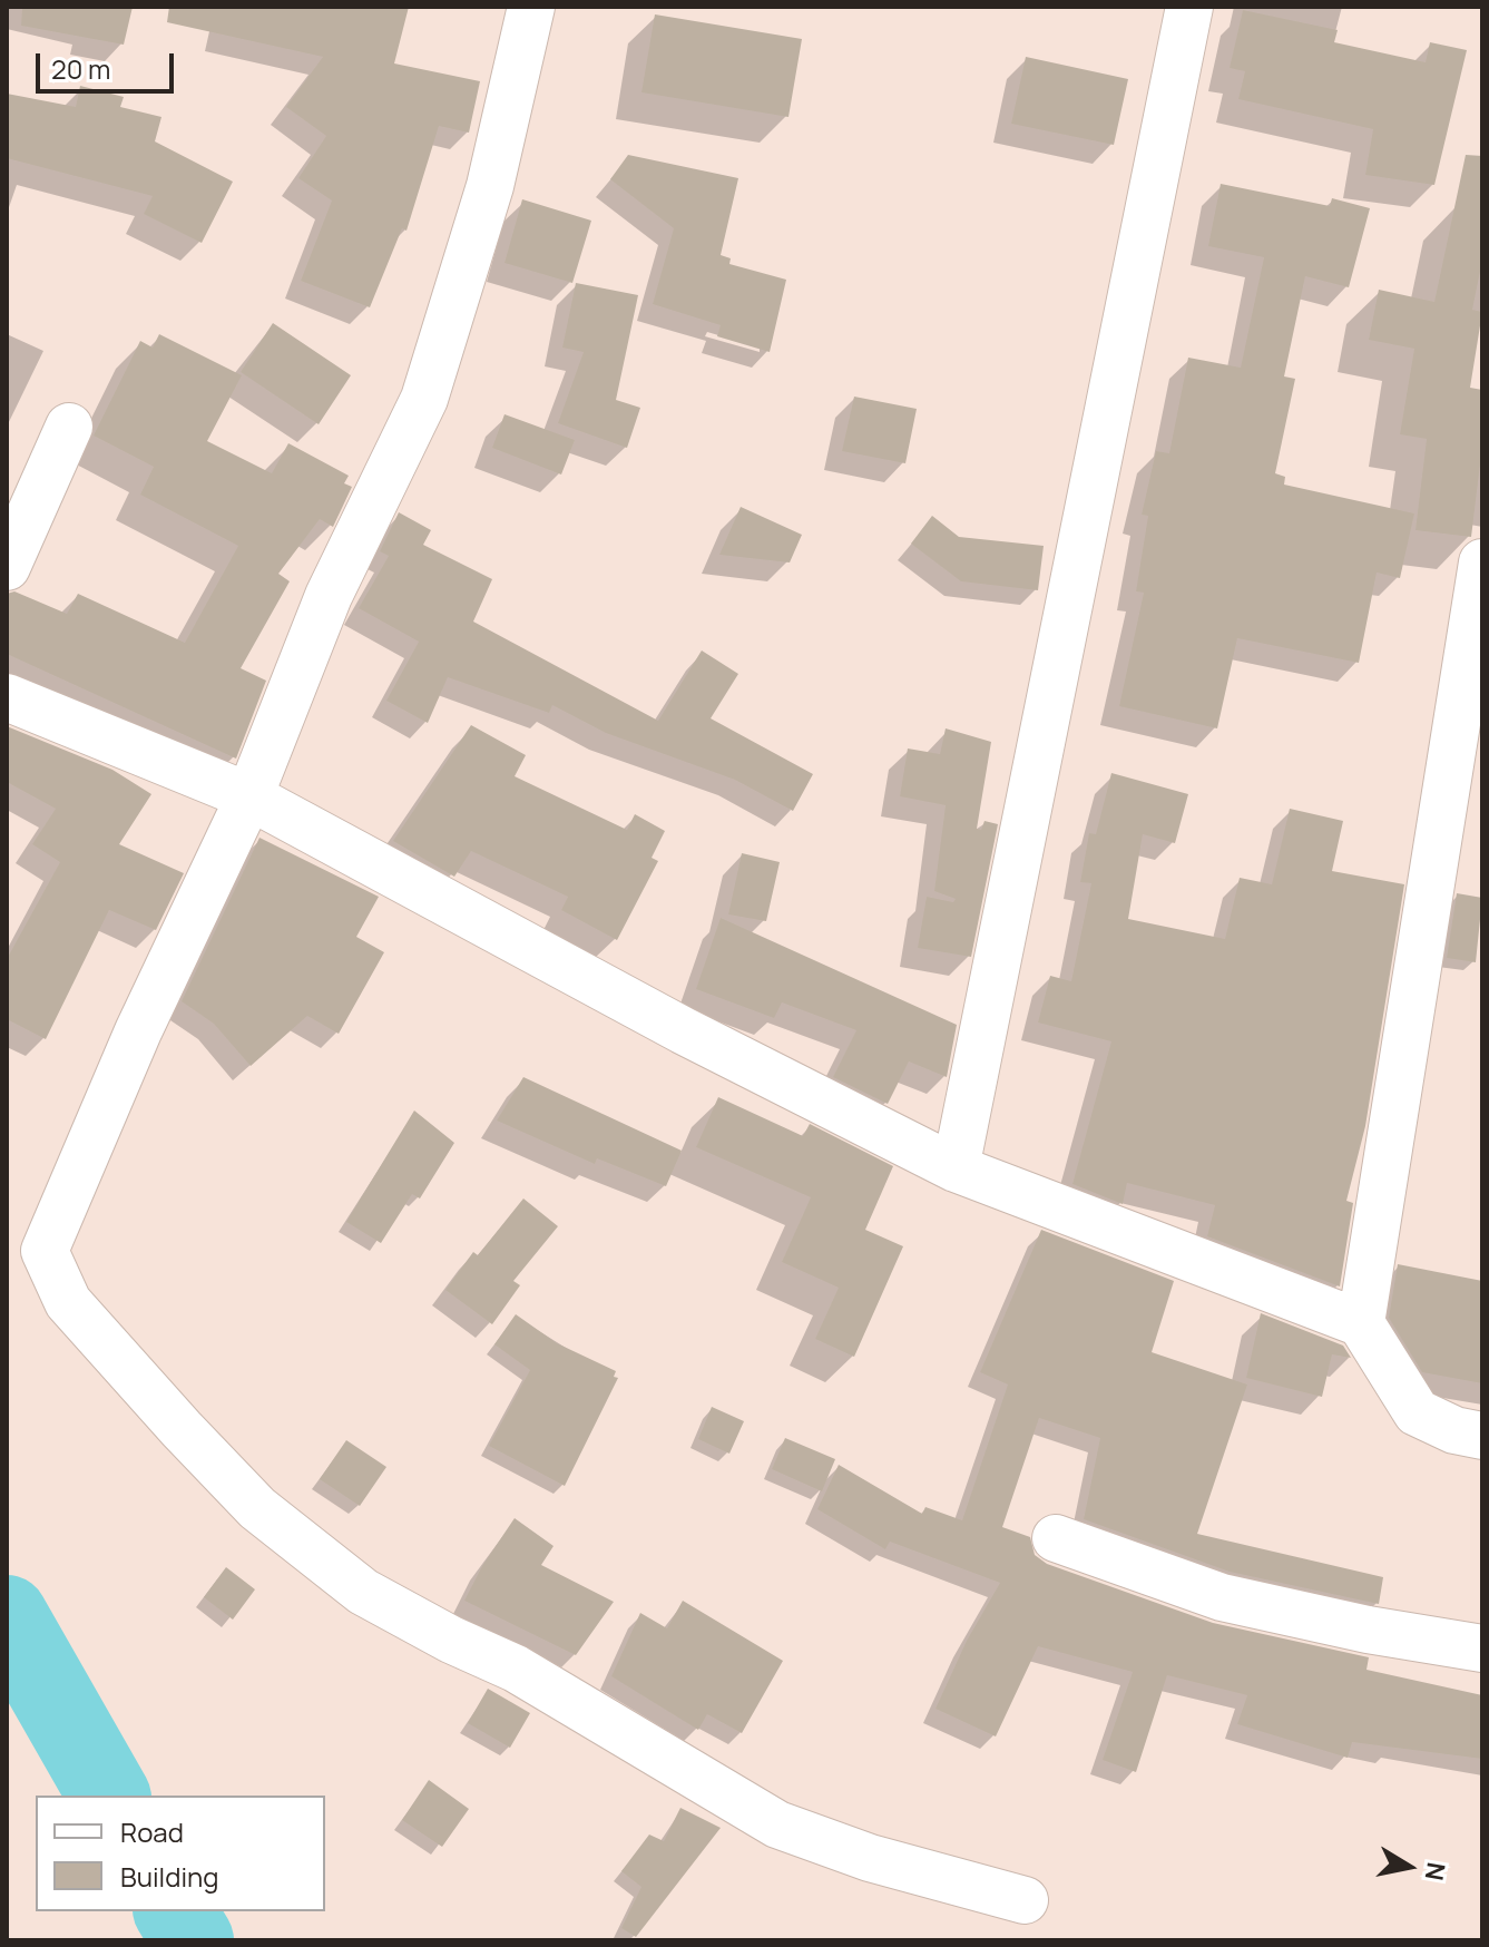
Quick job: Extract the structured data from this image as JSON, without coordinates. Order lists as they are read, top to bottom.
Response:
{
  "legend": ["Road", "Building"],
  "scale_bar": "20 m",
  "north": "right"
}
